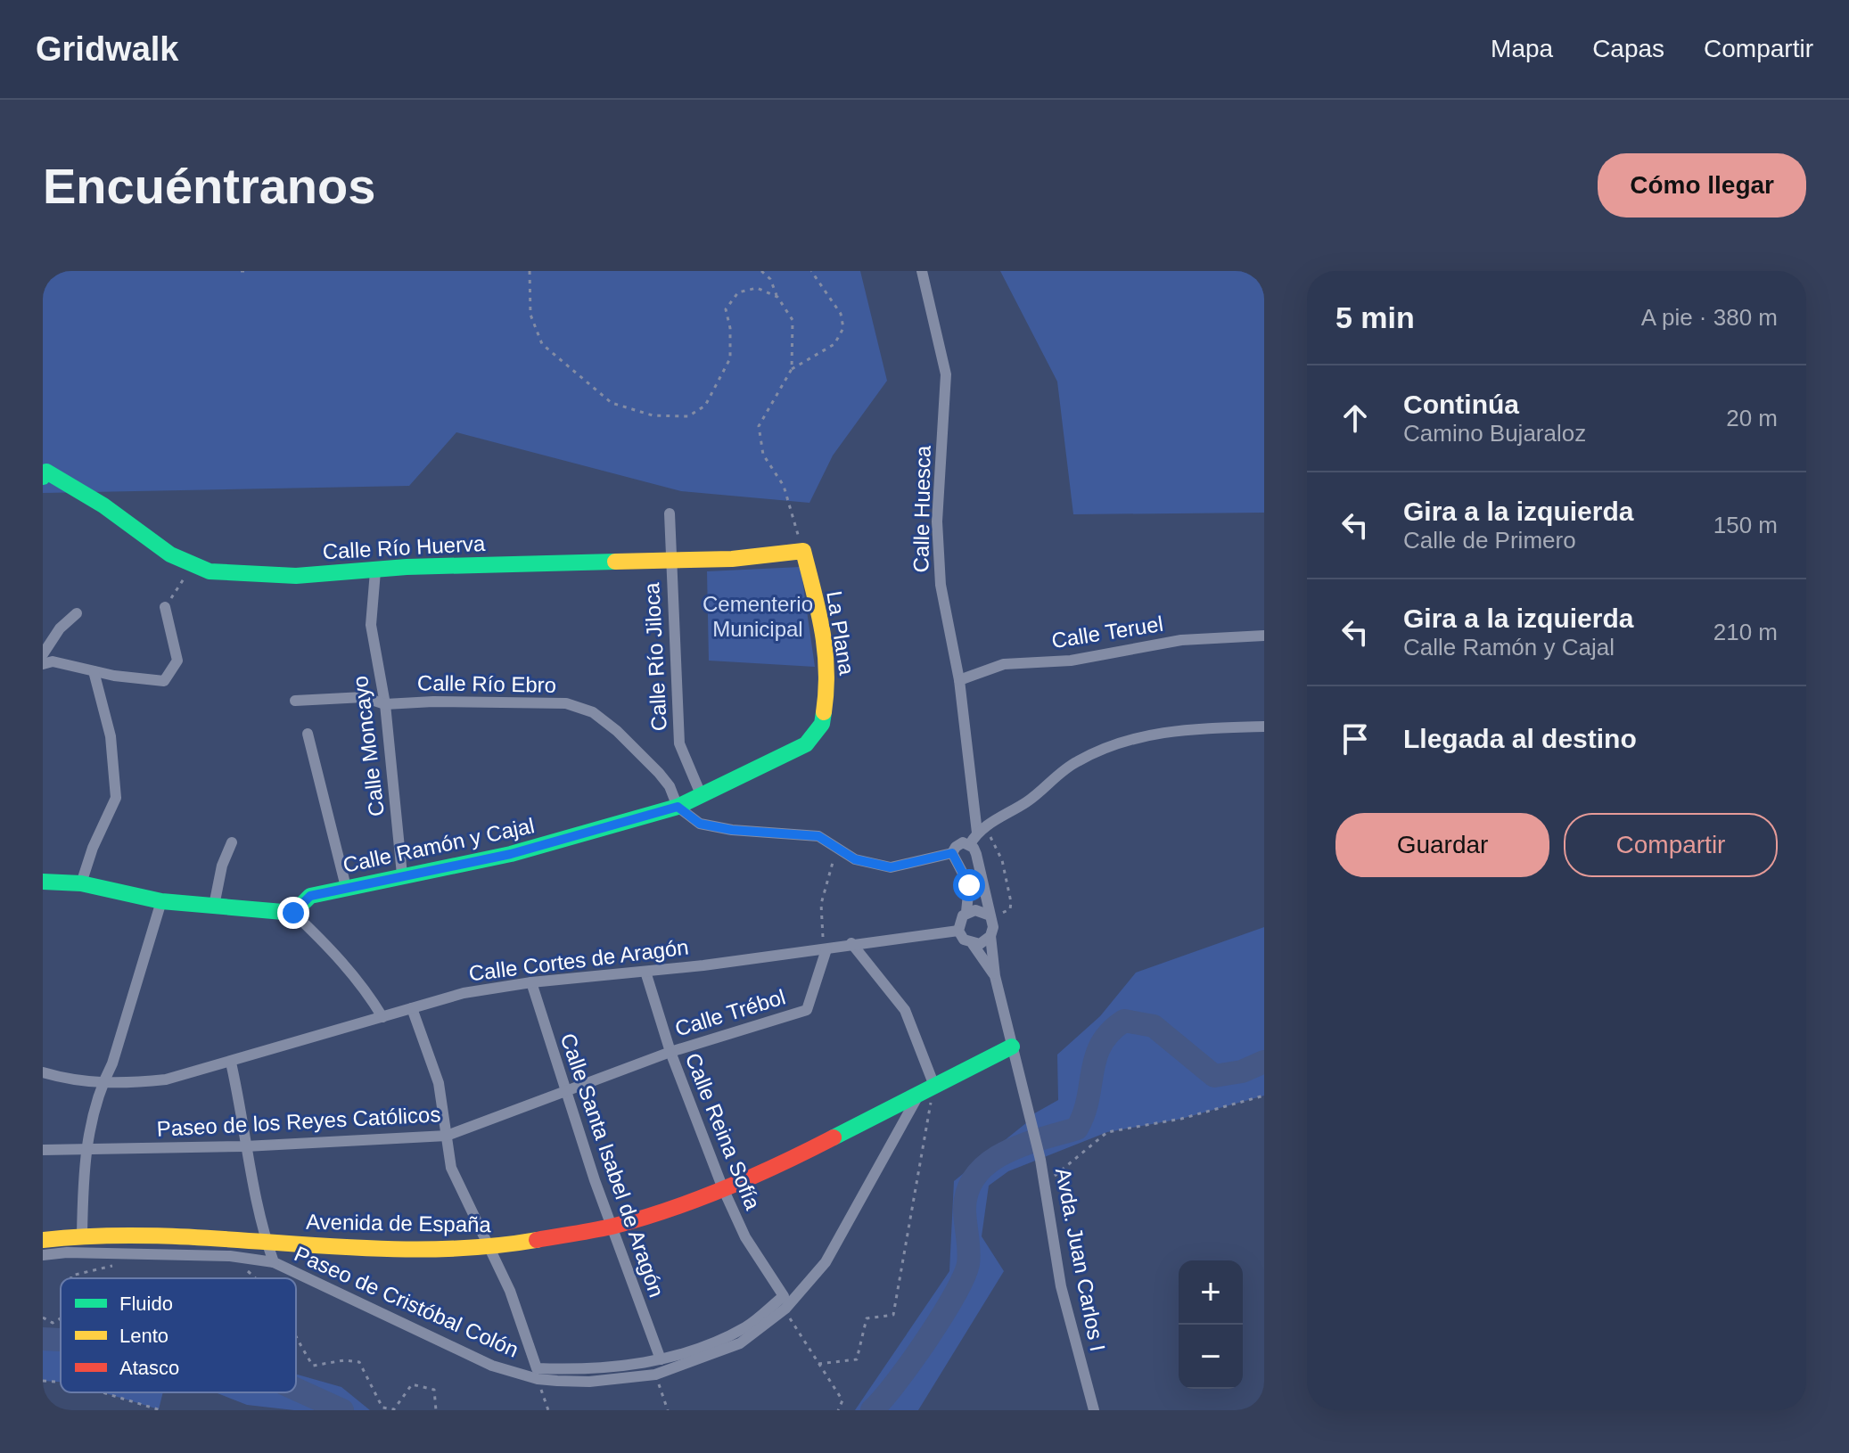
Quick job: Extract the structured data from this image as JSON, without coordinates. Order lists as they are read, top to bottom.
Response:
{
  "streets": {
    "street": [
      "Calle Huesca",
      "Calle Río Huerva",
      "Calle Teruel",
      "La Plana",
      "Calle Río Jiloca",
      "Calle Río Ebro",
      "Calle Moncayo",
      "Calle Ramón y Cajal",
      "Calle Cortes de Aragón",
      "Calle Trébol",
      "Paseo de los Reyes Católicos",
      "Calle Reina Sofía",
      "Calle Santa Isabel de Aragón",
      "Avenida de España",
      "Avda. Juan Carlos I",
      "Paseo de Cristóbal Colón"
    ]
  },
  "crossings": [
    ["Calle Huesca", "Calle Teruel"],
    ["Calle Río Huerva", "La Plana"],
    ["Calle Río Huerva", "Calle Río Jiloca"],
    ["Calle Río Huerva", "Calle Moncayo"],
    ["La Plana", "Calle Río Jiloca"],
    ["La Plana", "Calle Río Ebro"],
    ["La Plana", "Calle Ramón y Cajal"],
    ["Calle Río Ebro", "Calle Moncayo"],
    ["Calle Río Ebro", "Calle Ramón y Cajal"],
    ["Calle Moncayo", "Calle Ramón y Cajal"],
    ["Calle Cortes de Aragón", "Calle Trébol"],
    ["Calle Cortes de Aragón", "Calle Reina Sofía"],
    ["Calle Cortes de Aragón", "Calle Santa Isabel de Aragón"],
    ["Calle Cortes de Aragón", "Paseo de Cristóbal Colón"],
    ["Calle Trébol", "Paseo de los Reyes Católicos"],
    ["Calle Trébol", "Calle Reina Sofía"],
    ["Paseo de los Reyes Católicos", "Calle Reina Sofía"],
    ["Paseo de los Reyes Católicos", "Calle Santa Isabel de Aragón"],
    ["Paseo de los Reyes Católicos", "Paseo de Cristóbal Colón"],
    ["Calle Reina Sofía", "Avenida de España"],
    ["Calle Reina Sofía", "Paseo de Cristóbal Colón"],
    ["Calle Santa Isabel de Aragón", "Avenida de España"],
    ["Calle Santa Isabel de Aragón", "Paseo de Cristóbal Colón"],
    ["Avenida de España", "Avda. Juan Carlos I"],
    ["Avenida de España", "Paseo de Cristóbal Colón"]
  ],
  "parks": ["Cementerio Municipal"],
  "legend": ["Fluido", "Lento", "Atasco"],
  "page": {
    "header": "Gridwalk",
    "nav": ["Mapa", "Capas", "Compartir"],
    "buttons": [
      "Cómo llegar",
      ["Guardar", "Compartir"]
    ],
    "title": "Encuéntranos",
    "heading": ["5 min", "A pie · 380 m"],
    "list": [
      ["Continúa", "Camino Bujaraloz", "20 m"],
      ["Gira a la izquierda", "Calle de Primero", "150 m"],
      ["Gira a la izquierda", "Calle Ramón y Cajal", "210 m"],
      "Llegada al destino"
    ],
    "map_buttons": ["+", "−"]
  }
}
